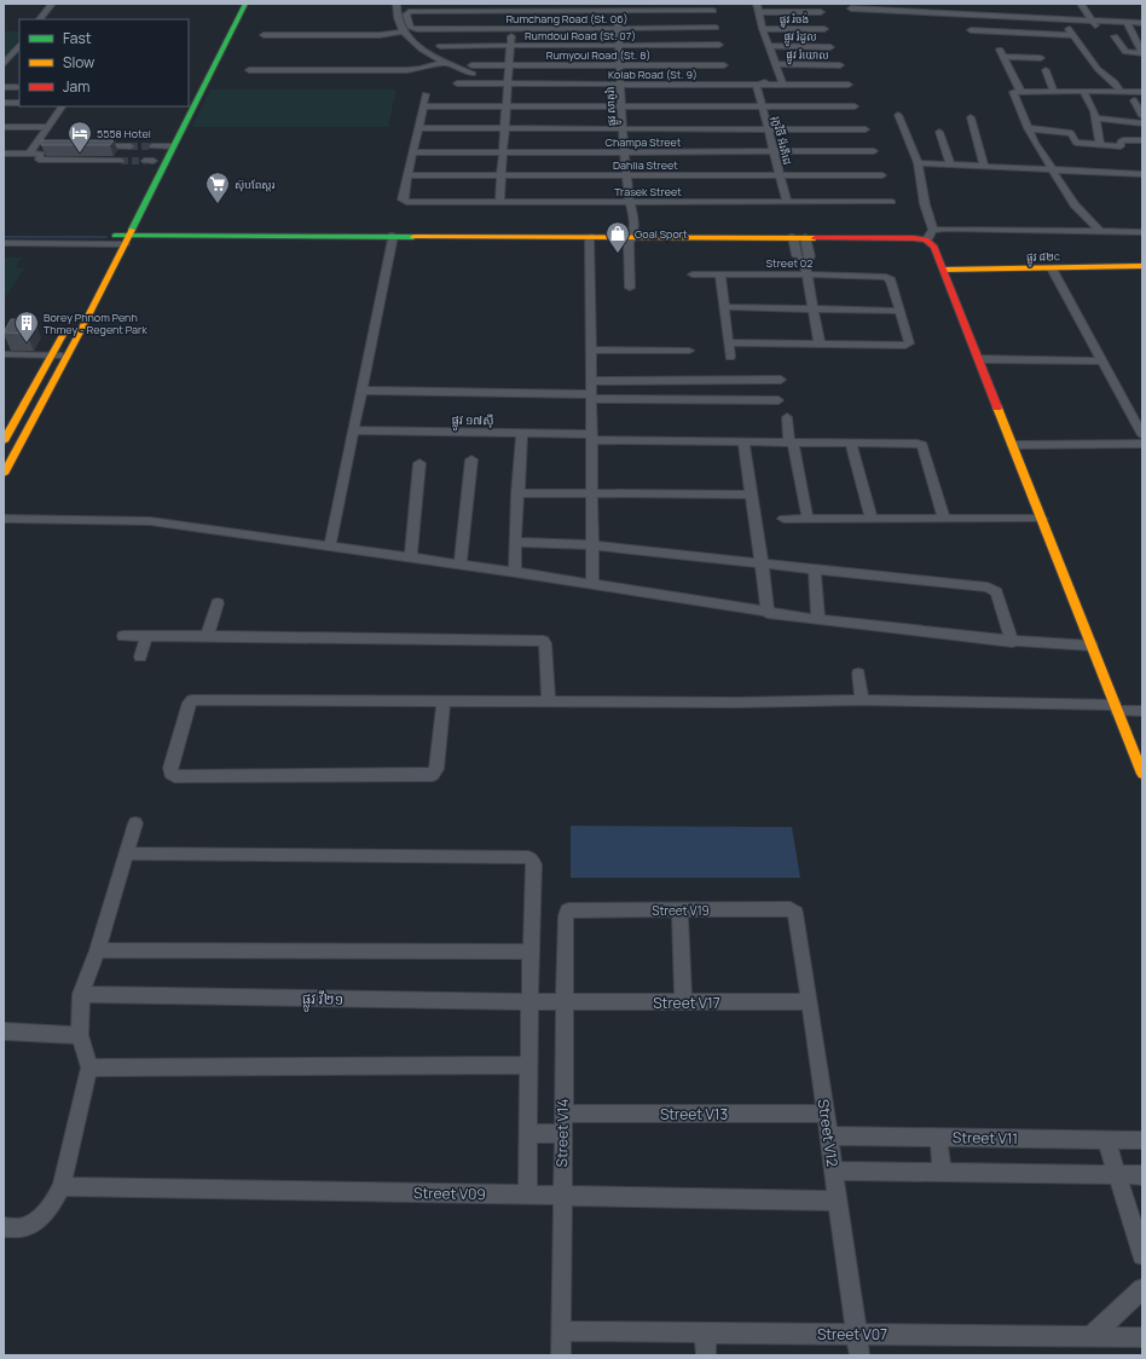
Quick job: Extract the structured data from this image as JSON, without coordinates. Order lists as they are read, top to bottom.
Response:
{
  "streets": {
    "street": [
      "Rumchang Road (St. 06)",
      "ផ្លូវ រំចង់",
      "Rumdoul Road (St. 07)",
      "ផ្លូវ រំដូល",
      "Rumyoul Road (St. 8)",
      "ផ្លូវ រំយោល",
      "Kolab Road (St. 9)",
      "ផ្លូវ សាគូរ៉ា",
      "រុក្ខវិថី អ័រគីដេ",
      "Champa Street",
      "Dahlia Street",
      "Trasek Street",
      "ផ្លូវ ៨២c",
      "Street 02",
      "ផ្លូវ ១៧ស៊ី",
      "Street V19",
      "ផ្លូវ វី២១",
      "Street V17",
      "Street V13",
      "Street V14",
      "Street V12",
      "Street V11",
      "Street V09",
      "Street V07"
    ]
  },
  "crossings": [
    ["Rumchang Road (St. 06)", "ផ្លូវ សាគូរ៉ា"],
    ["Rumdoul Road (St. 07)", "Rumyoul Road (St. 8)"],
    ["Rumdoul Road (St. 07)", "Kolab Road (St. 9)"],
    ["Rumdoul Road (St. 07)", "ផ្លូវ សាគូរ៉ា"],
    ["Rumyoul Road (St. 8)", "Kolab Road (St. 9)"],
    ["Rumyoul Road (St. 8)", "ផ្លូវ សាគូរ៉ា"],
    ["Kolab Road (St. 9)", "ផ្លូវ សាគូរ៉ា"],
    ["Kolab Road (St. 9)", "រុក្ខវិថី អ័រគីដេ"],
    ["ផ្លូវ សាគូរ៉ា", "Champa Street"],
    ["ផ្លូវ សាគូរ៉ា", "Dahlia Street"],
    ["ផ្លូវ សាគូរ៉ា", "Trasek Street"],
    ["រុក្ខវិថី អ័រគីដេ", "Champa Street"],
    ["រុក្ខវិថី អ័រគីដេ", "Dahlia Street"],
    ["រុក្ខវិថី អ័រគីដេ", "Trasek Street"],
    ["Dahlia Street", "Trasek Street"],
    ["Street V19", "Street V14"],
    ["Street V19", "Street V12"],
    ["ផ្លូវ វី២១", "Street V17"],
    ["ផ្លូវ វី២១", "Street V14"],
    ["Street V17", "Street V14"],
    ["Street V17", "Street V12"],
    ["Street V13", "Street V14"],
    ["Street V13", "Street V12"],
    ["Street V14", "Street V09"],
    ["Street V14", "Street V07"],
    ["Street V12", "Street V11"],
    ["Street V12", "Street V09"],
    ["Street V12", "Street V07"]
  ],
  "places": {
    "hotel": ["5558 Hotel"],
    "supermarket": ["ស៊ុបពែស្តរ"],
    "shop": ["Goal Sport"],
    "building": ["Borey Phnom Penh Thmey - Regent Park"]
  },
  "legend": ["Fast", "Slow", "Jam"]
}
